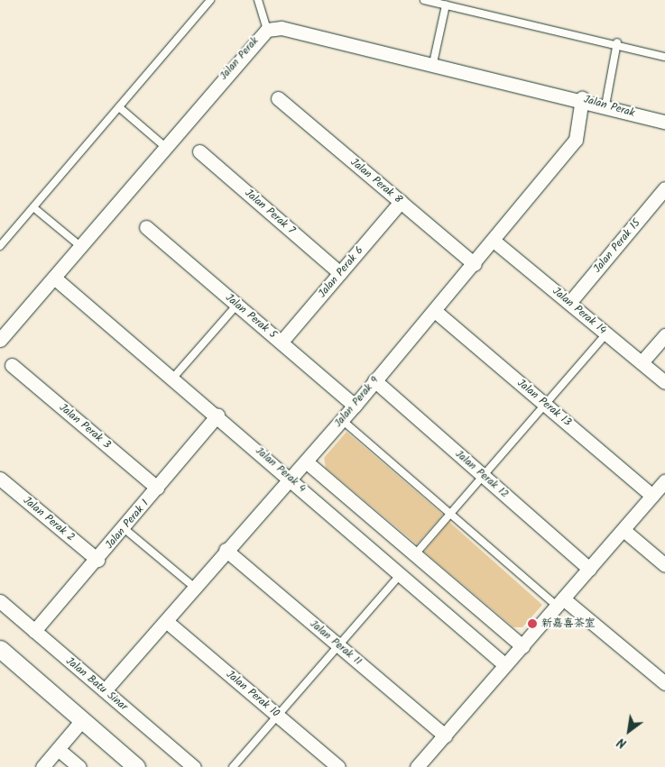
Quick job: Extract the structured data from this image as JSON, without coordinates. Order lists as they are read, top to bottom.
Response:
{
  "streets": {
    "street": [
      "Jalan Perak",
      "Jalan Perak 8",
      "Jalan Perak 7",
      "Jalan Perak 15",
      "Jalan Perak 6",
      "Jalan Perak 14",
      "Jalan Perak 5",
      "Jalan Perak 9",
      "Jalan Perak 13",
      "Jalan Perak 3",
      "Jalan Perak 4",
      "Jalan Perak 12",
      "Jalan Perak 2",
      "Jalan Perak 1",
      "Jalan Perak 11",
      "Jalan Batu Sinar",
      "Jalan Perak 10"
    ]
  },
  "crossings": [
    ["Jalan Perak", "Jalan Perak 9"],
    ["Jalan Perak", "Jalan Perak 4"],
    ["Jalan Perak 8", "Jalan Perak 6"],
    ["Jalan Perak 8", "Jalan Perak 9"],
    ["Jalan Perak 7", "Jalan Perak 6"],
    ["Jalan Perak 15", "Jalan Perak 14"],
    ["Jalan Perak 6", "Jalan Perak 5"],
    ["Jalan Perak 14", "Jalan Perak 9"],
    ["Jalan Perak 5", "Jalan Perak 9"],
    ["Jalan Perak 9", "Jalan Perak 13"],
    ["Jalan Perak 9", "Jalan Perak 4"],
    ["Jalan Perak 9", "Jalan Perak 12"],
    ["Jalan Perak 9", "Jalan Perak 11"],
    ["Jalan Perak 9", "Jalan Batu Sinar"],
    ["Jalan Perak 9", "Jalan Perak 10"],
    ["Jalan Perak 3", "Jalan Perak 1"],
    ["Jalan Perak 4", "Jalan Perak 1"],
    ["Jalan Perak 2", "Jalan Perak 1"],
    ["Jalan Perak 1", "Jalan Batu Sinar"]
  ],
  "places": ["新嘉喜茶室"],
  "north": "bottom left"
}
